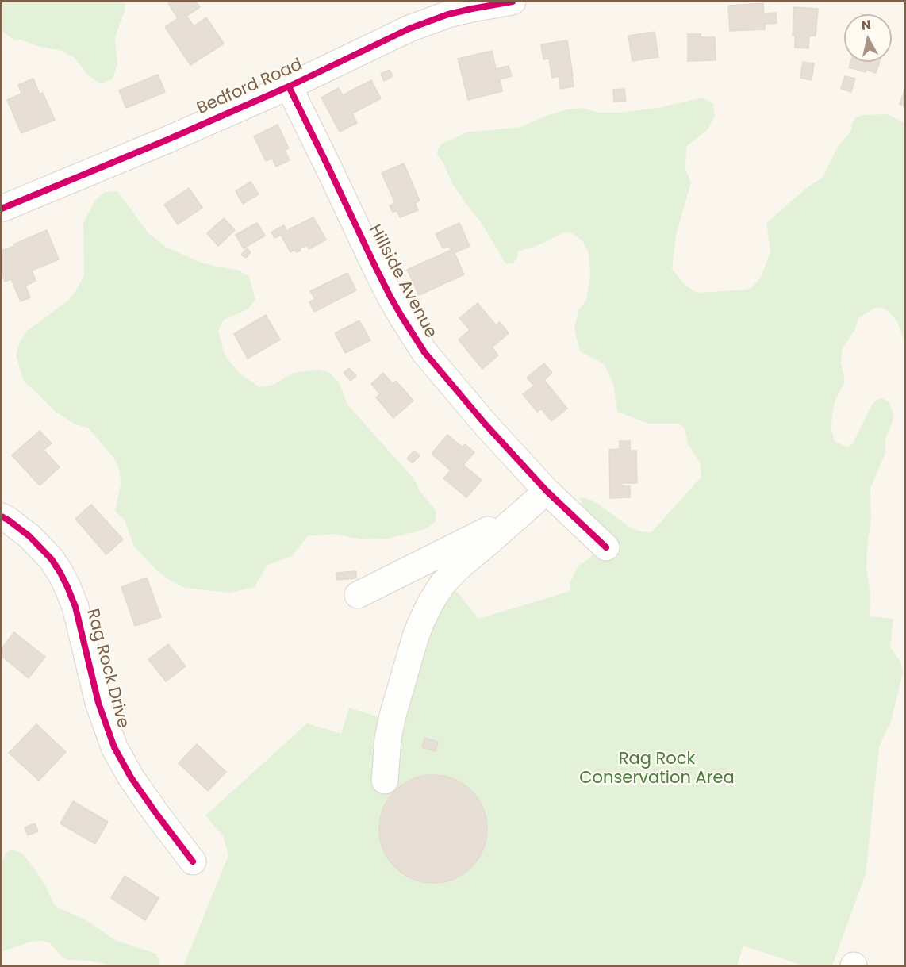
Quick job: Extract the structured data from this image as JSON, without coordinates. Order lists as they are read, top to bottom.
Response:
{
  "streets": {
    "street": ["Bedford Road", "Hillside Avenue", "Rag Rock Drive"]
  },
  "crossings": [
    ["Bedford Road", "Hillside Avenue"]
  ],
  "parks": ["Rag Rock Conservation Area"],
  "north": "top"
}
